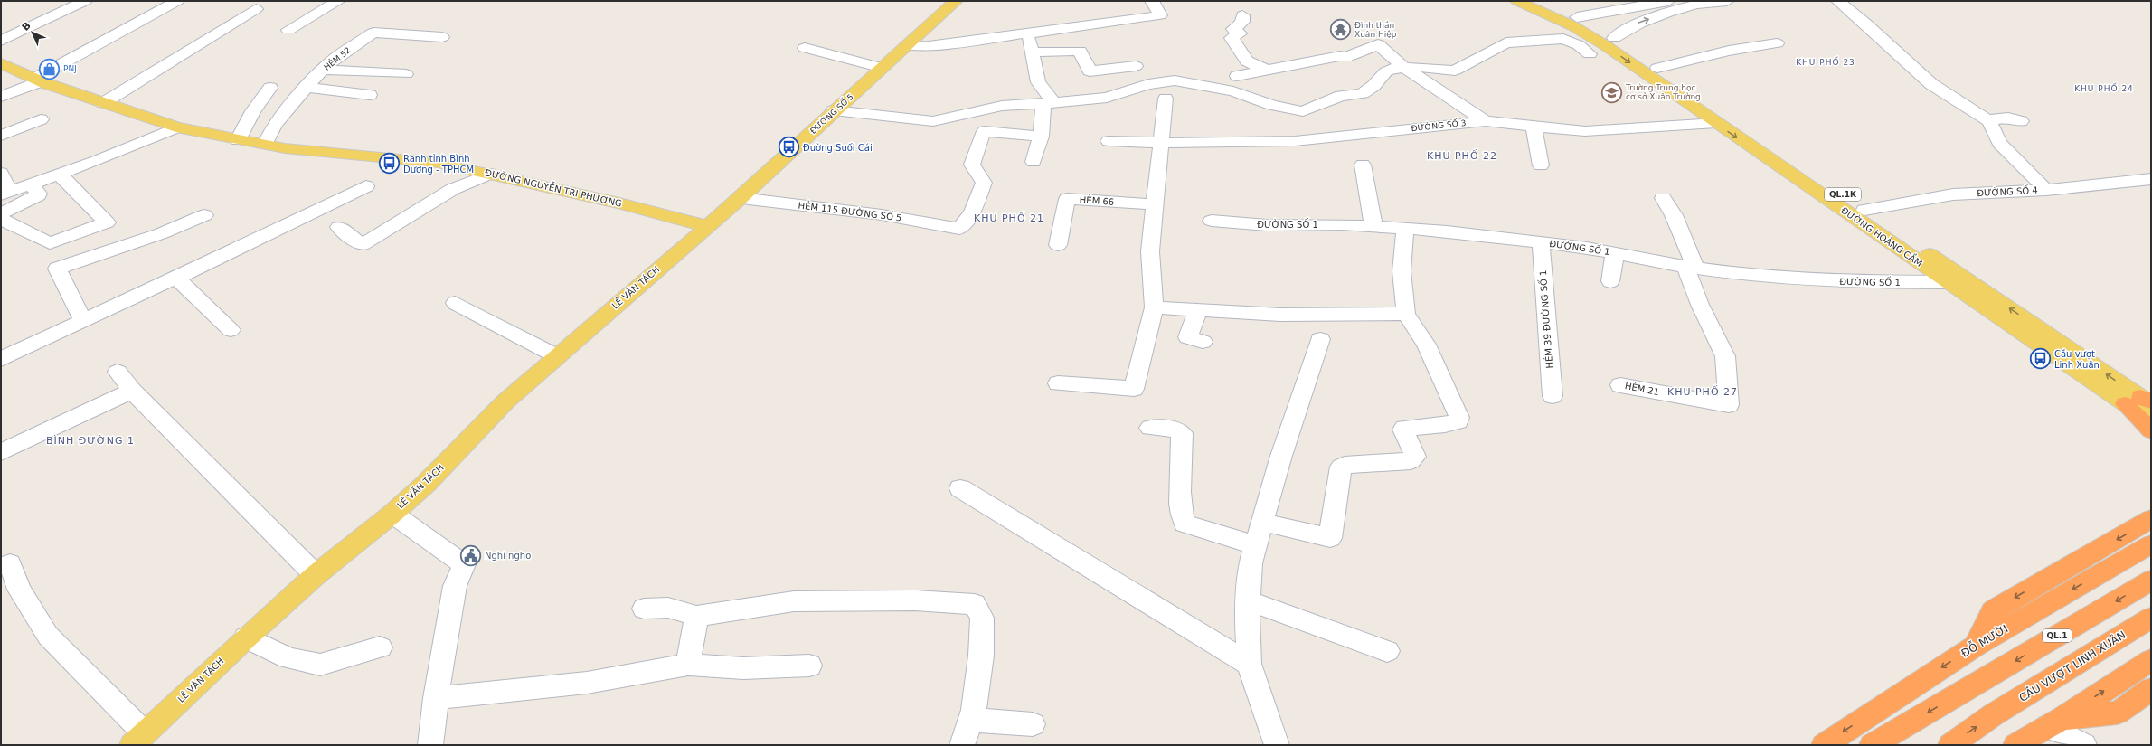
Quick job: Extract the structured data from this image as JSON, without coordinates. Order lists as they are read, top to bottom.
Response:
{
  "streets": {
    "highway": ["QL.1", "ĐỖ MƯỜI", "CẦU VƯỢT LINH XUÂN"],
    "main road": [
      "ĐƯỜNG SỐ 5",
      "ĐƯỜNG NGUYỄN TRI PHƯƠNG",
      "QL.1K",
      "ĐƯỜNG HOÀNG CẦM",
      "LÊ VĂN TÁCH"
    ],
    "street": [
      "HẺM 52",
      "ĐƯỜNG SỐ 3",
      "ĐƯỜNG SỐ 4",
      "HẺM 66",
      "HẺM 115 ĐƯỜNG SỐ 5",
      "ĐƯỜNG SỐ 1",
      "HẺM 39 ĐƯỜNG SỐ 1",
      "HÈM 21"
    ]
  },
  "crossings": [
    ["HẺM 52", "ĐƯỜNG NGUYỄN TRI PHƯƠNG"],
    ["ĐƯỜNG SỐ 5", "ĐƯỜNG NGUYỄN TRI PHƯƠNG"],
    ["ĐƯỜNG SỐ 5", "HẺM 115 ĐƯỜNG SỐ 5"],
    ["ĐƯỜNG SỐ 5", "LÊ VĂN TÁCH"],
    ["ĐƯỜNG SỐ 3", "ĐƯỜNG HOÀNG CẦM"],
    ["ĐƯỜNG NGUYỄN TRI PHƯƠNG", "LÊ VĂN TÁCH"],
    ["ĐƯỜNG SỐ 4", "ĐƯỜNG HOÀNG CẦM"],
    ["ĐƯỜNG SỐ 1", "ĐƯỜNG HOÀNG CẦM"],
    ["ĐƯỜNG SỐ 1", "HẺM 39 ĐƯỜNG SỐ 1"],
    ["ĐƯỜNG SỐ 1", "HÈM 21"]
  ],
  "districts": [
    "KHU PHỐ 23",
    "KHU PHỐ 24",
    "KHU PHỐ 22",
    "KHU PHỐ 21",
    "KHU PHỐ 27",
    "BÌNH ĐƯỜNG 1"
  ],
  "places": {
    "temple": ["Đình thần Xuân Hiệp"],
    "shop": ["PNJ"],
    "school or university": ["Trường Trung học cơ sở Xuân Trường"],
    "bus stop": ["Đường Suối Cái", "Ranh tỉnh Bình Dương - TPHCM", "Cầu vượt Linh Xuân"],
    "public building": ["Nghi ngho"]
  },
  "north": "top left"
}
